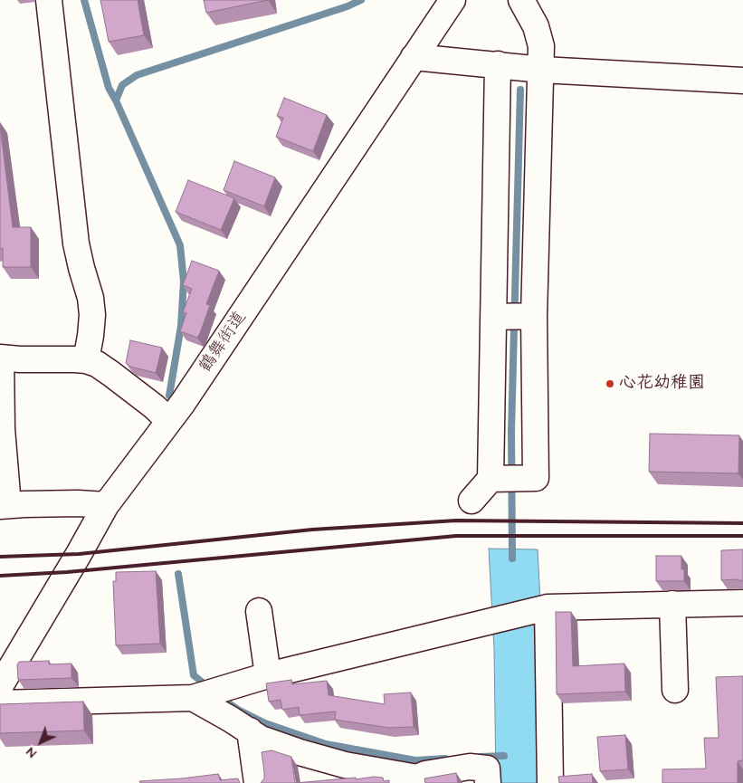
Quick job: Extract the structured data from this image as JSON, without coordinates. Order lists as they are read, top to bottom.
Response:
{
  "streets": {
    "street": ["鶴舞街道"]
  },
  "places": ["心花幼稚園"],
  "north": "bottom left"
}
